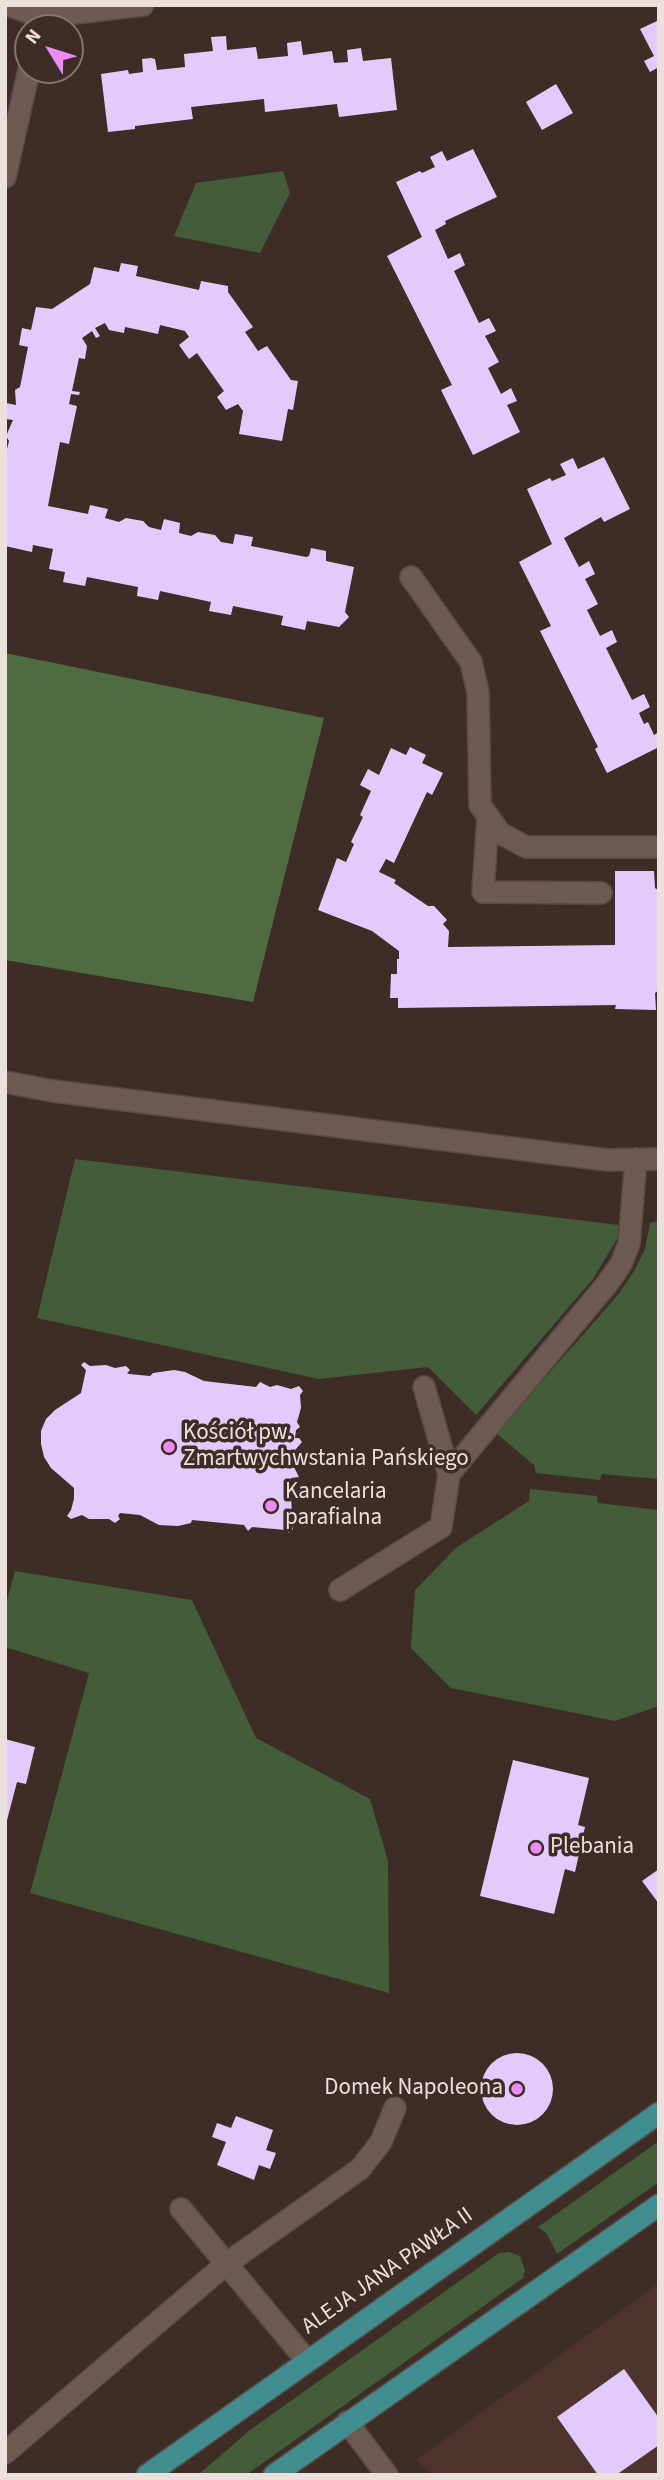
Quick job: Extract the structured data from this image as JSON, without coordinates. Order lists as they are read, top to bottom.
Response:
{
  "streets": {
    "main road": ["ALEJA JANA PAWŁA II"]
  },
  "places": [
    "Kościół pw. Zmartwychwstania Pańskiego",
    "Kancelaria parafialna",
    "Plebania",
    "Domek Napoleona"
  ],
  "north": "top left"
}
